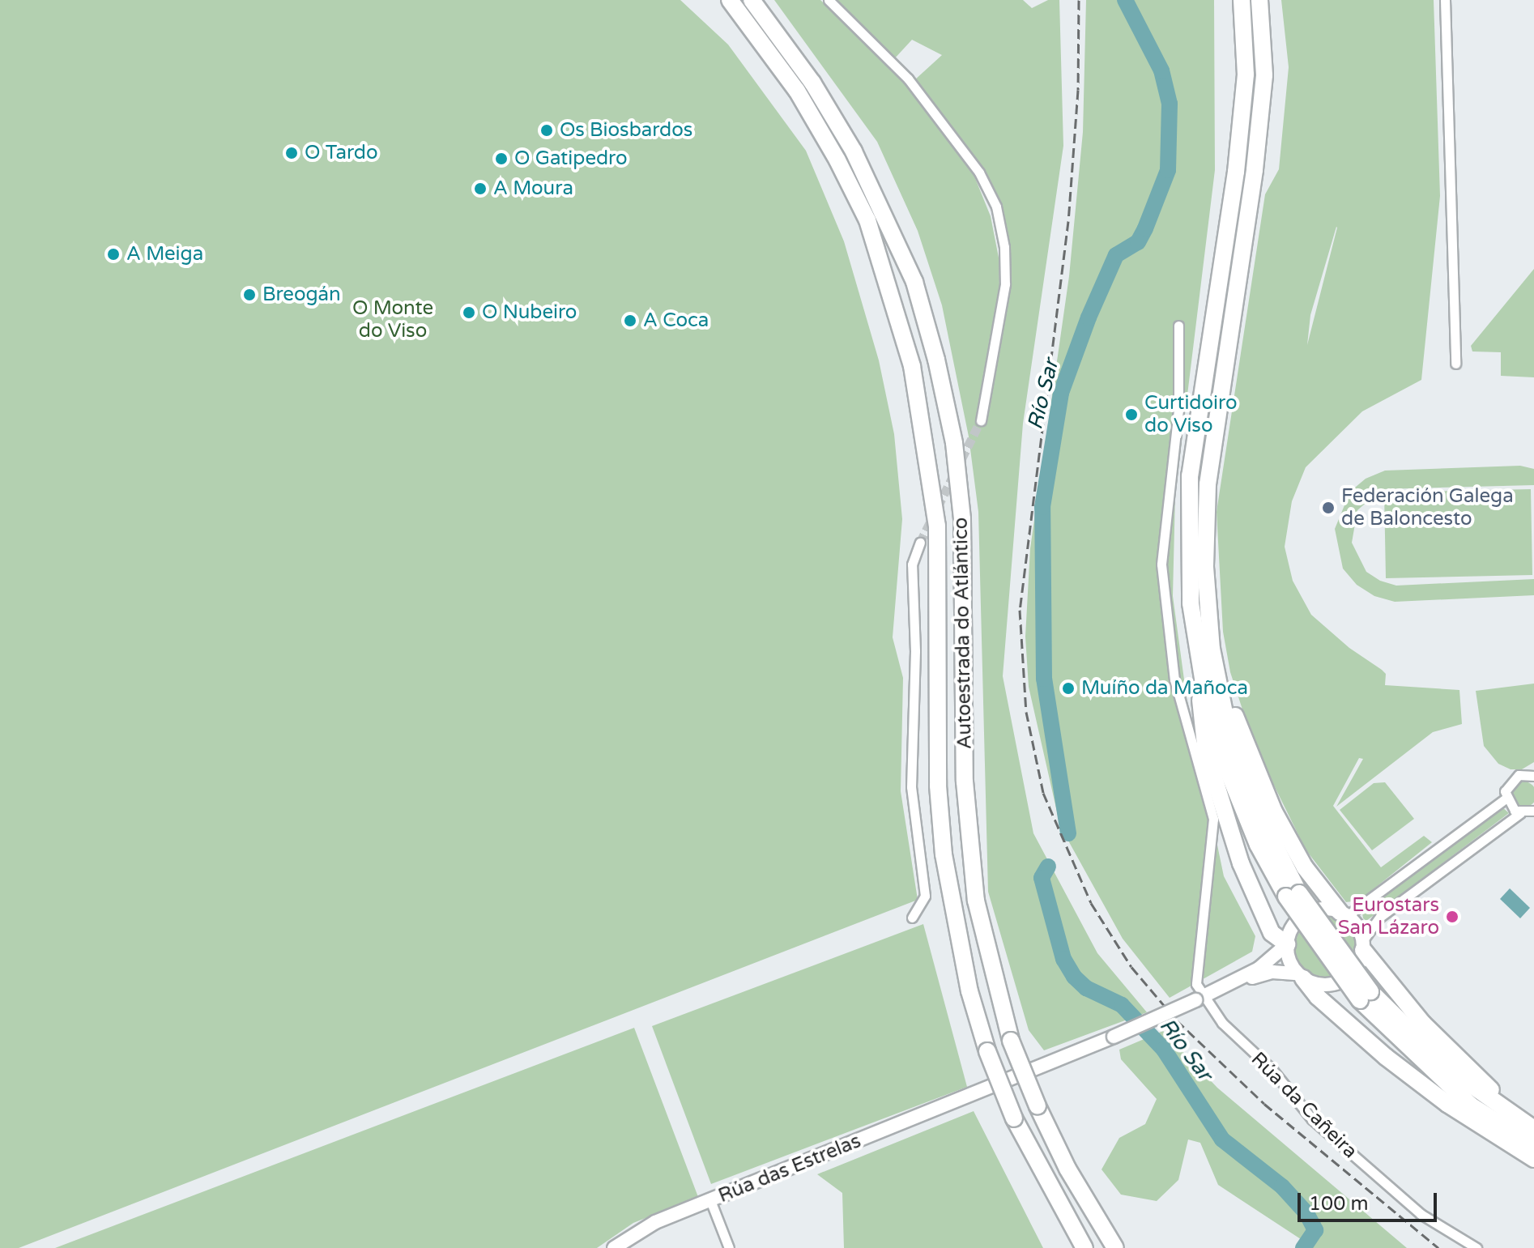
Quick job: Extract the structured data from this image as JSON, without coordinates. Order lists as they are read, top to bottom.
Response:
{
  "streets": {
    "highway": ["Autoestrada do Atlántico"],
    "street": ["Rúa da Cañeira", "Rúa das Estrelas"]
  },
  "crossings": [
    ["Rúa da Cañeira", "Rúa das Estrelas"]
  ],
  "water": ["Río Sar"],
  "parks": ["O Monte do Viso"],
  "places": [
    "Os Biosbardos",
    "O Tardo",
    "O Gatipedro",
    "A Moura",
    "A Meiga",
    "Breogán",
    "O Nubeiro",
    "A Coca",
    "Curtidoiro do Viso",
    "Federación Galega de Baloncesto",
    "Muíño da Mañoca",
    "Eurostars San Lázaro"
  ],
  "scale_bar": "100 m"
}
